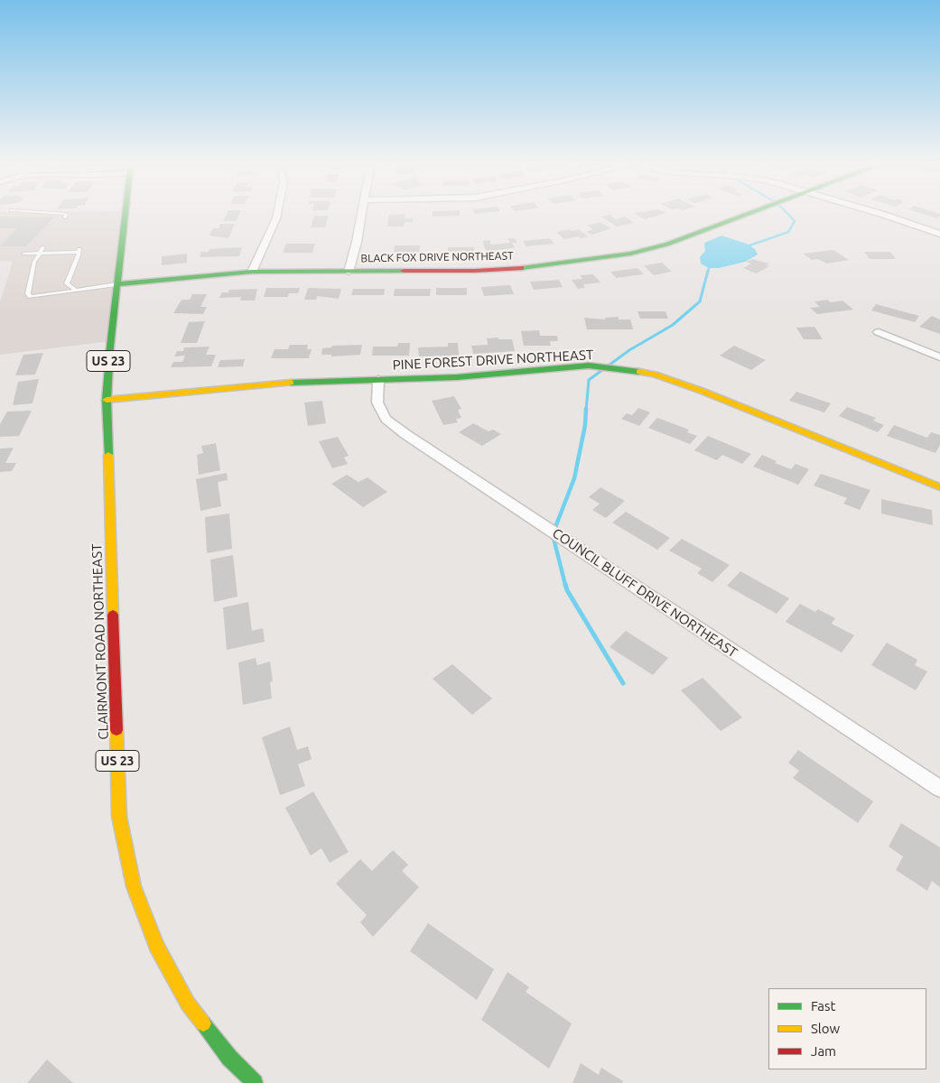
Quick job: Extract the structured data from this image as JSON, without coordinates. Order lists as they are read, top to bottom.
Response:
{
  "streets": {
    "street": [
      "BLACK FOX DRIVE NORTHEAST",
      "PINE FOREST DRIVE NORTHEAST",
      "US 23",
      "COUNCIL BLUFF DRIVE NORTHEAST",
      "CLAIRMONT ROAD NORTHEAST"
    ]
  },
  "crossings": [
    ["BLACK FOX DRIVE NORTHEAST", "CLAIRMONT ROAD NORTHEAST"],
    ["PINE FOREST DRIVE NORTHEAST", "COUNCIL BLUFF DRIVE NORTHEAST"],
    ["PINE FOREST DRIVE NORTHEAST", "CLAIRMONT ROAD NORTHEAST"]
  ],
  "legend": ["Fast", "Slow", "Jam"]
}
